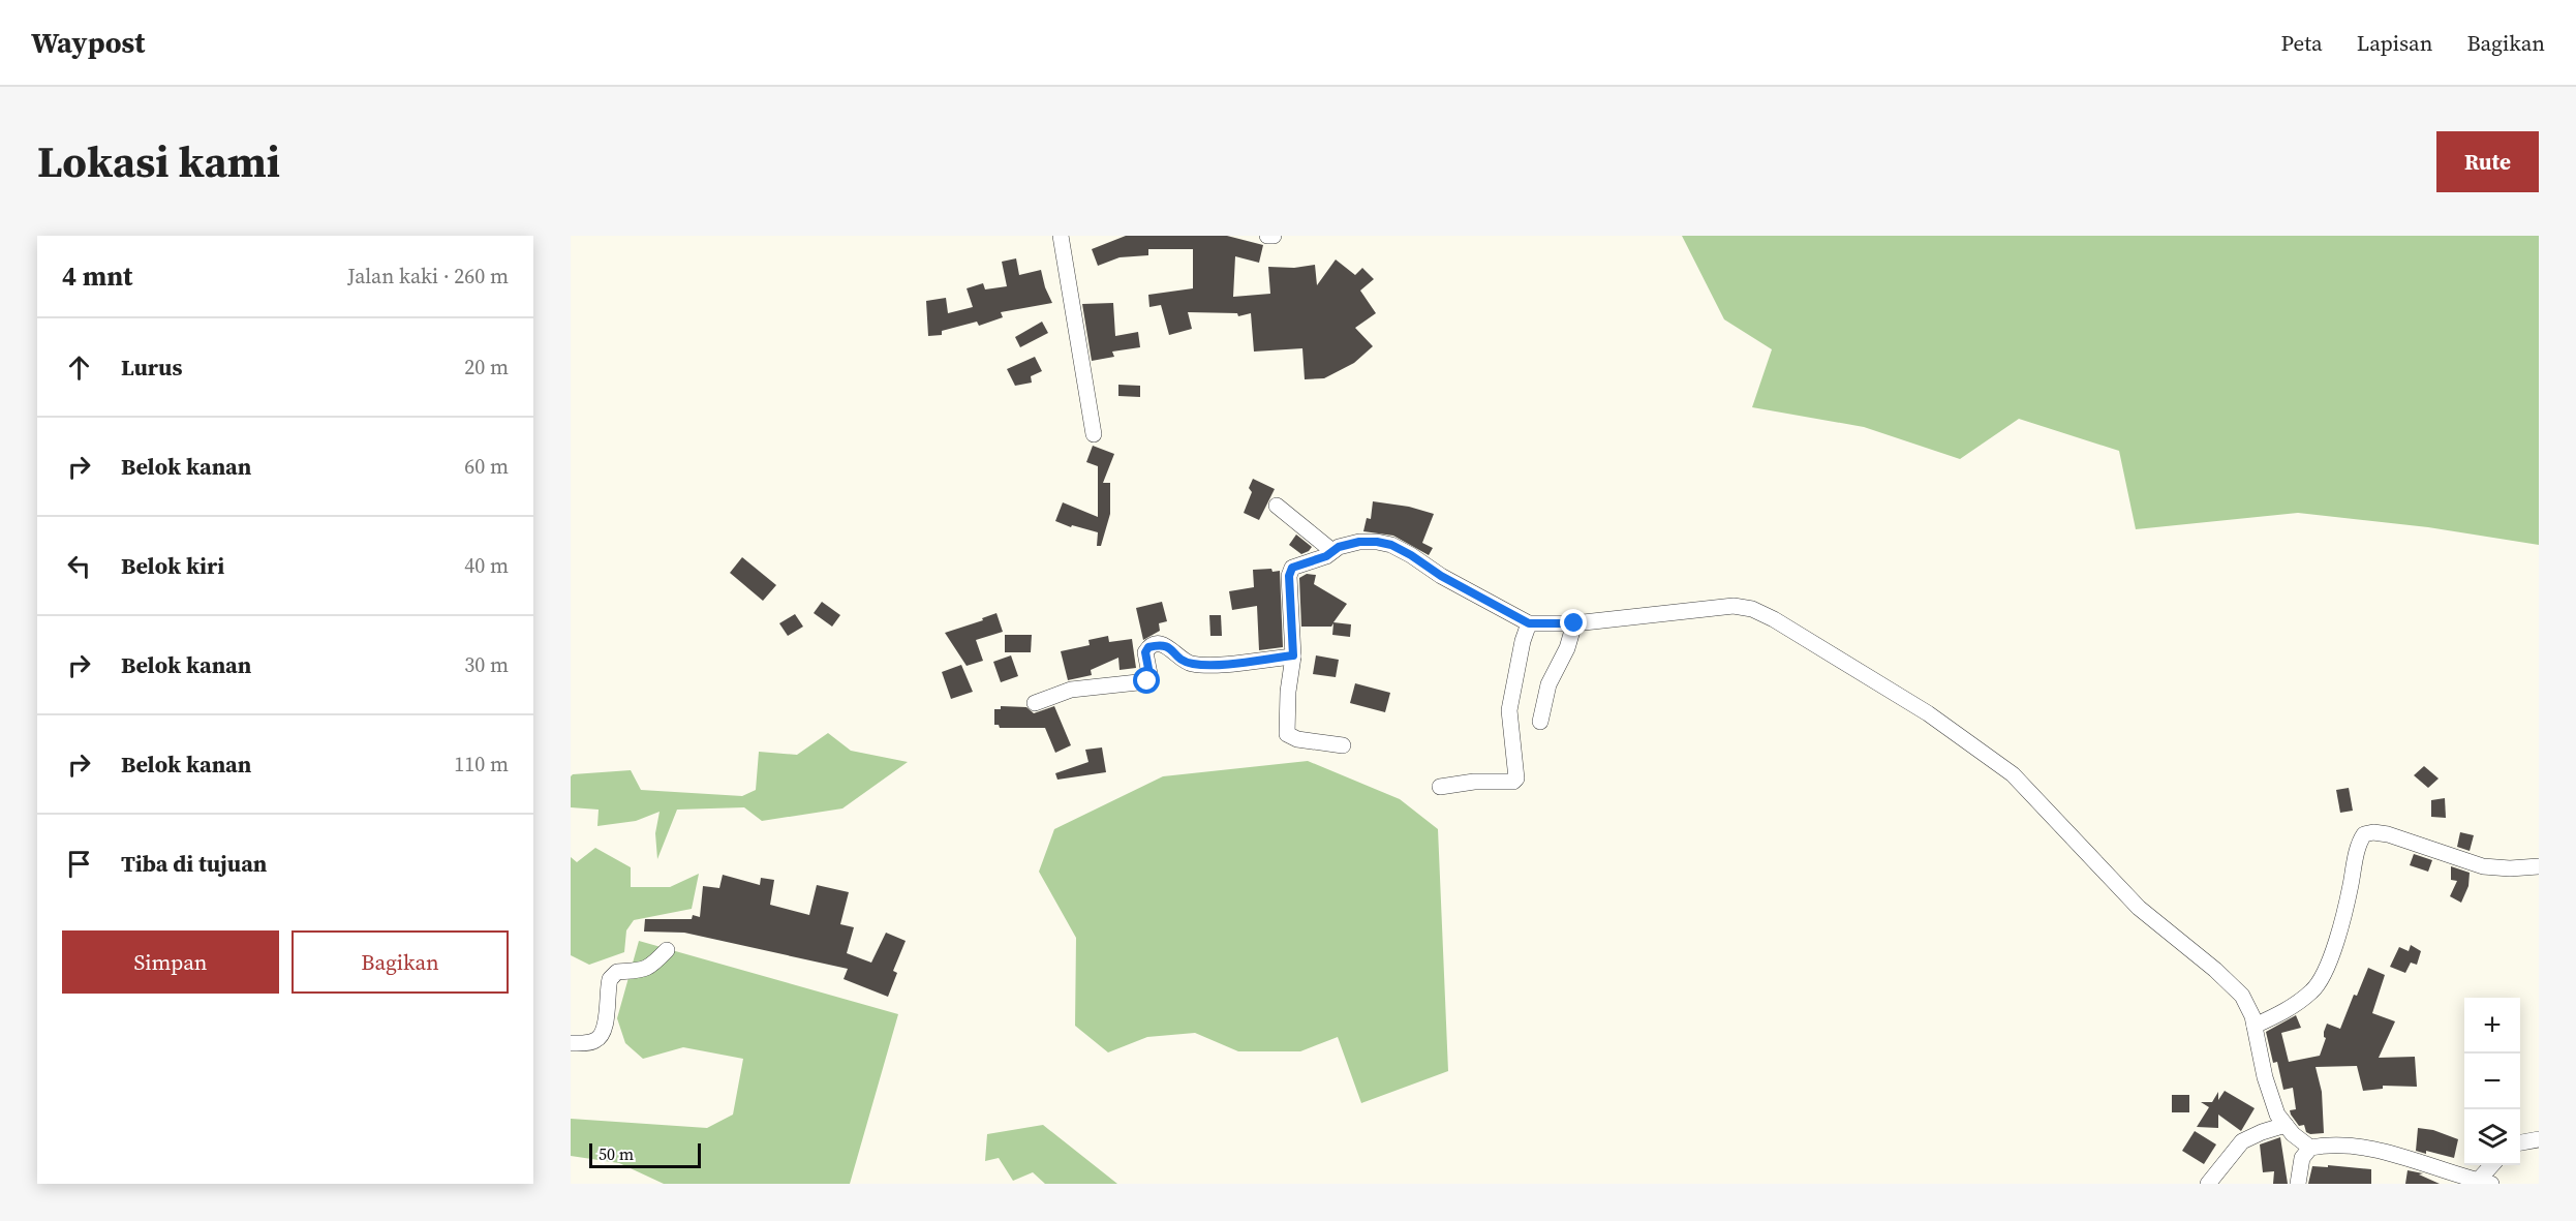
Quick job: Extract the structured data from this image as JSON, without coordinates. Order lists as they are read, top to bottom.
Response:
{
  "scale_bar": "50 m",
  "page": {
    "header": "Waypost",
    "nav": ["Peta", "Lapisan", "Bagikan"],
    "title": "Lokasi kami",
    "buttons": [
      "Rute",
      ["Simpan", "Bagikan"]
    ],
    "heading": ["4 mnt", "Jalan kaki · 260 m"],
    "list": [
      ["Lurus", "20 m"],
      ["Belok kanan", "60 m"],
      ["Belok kiri", "40 m"],
      ["Belok kanan", "30 m"],
      ["Belok kanan", "110 m"],
      "Tiba di tujuan"
    ],
    "map_buttons": ["+", "−"],
    "scale": "50 m"
  }
}
